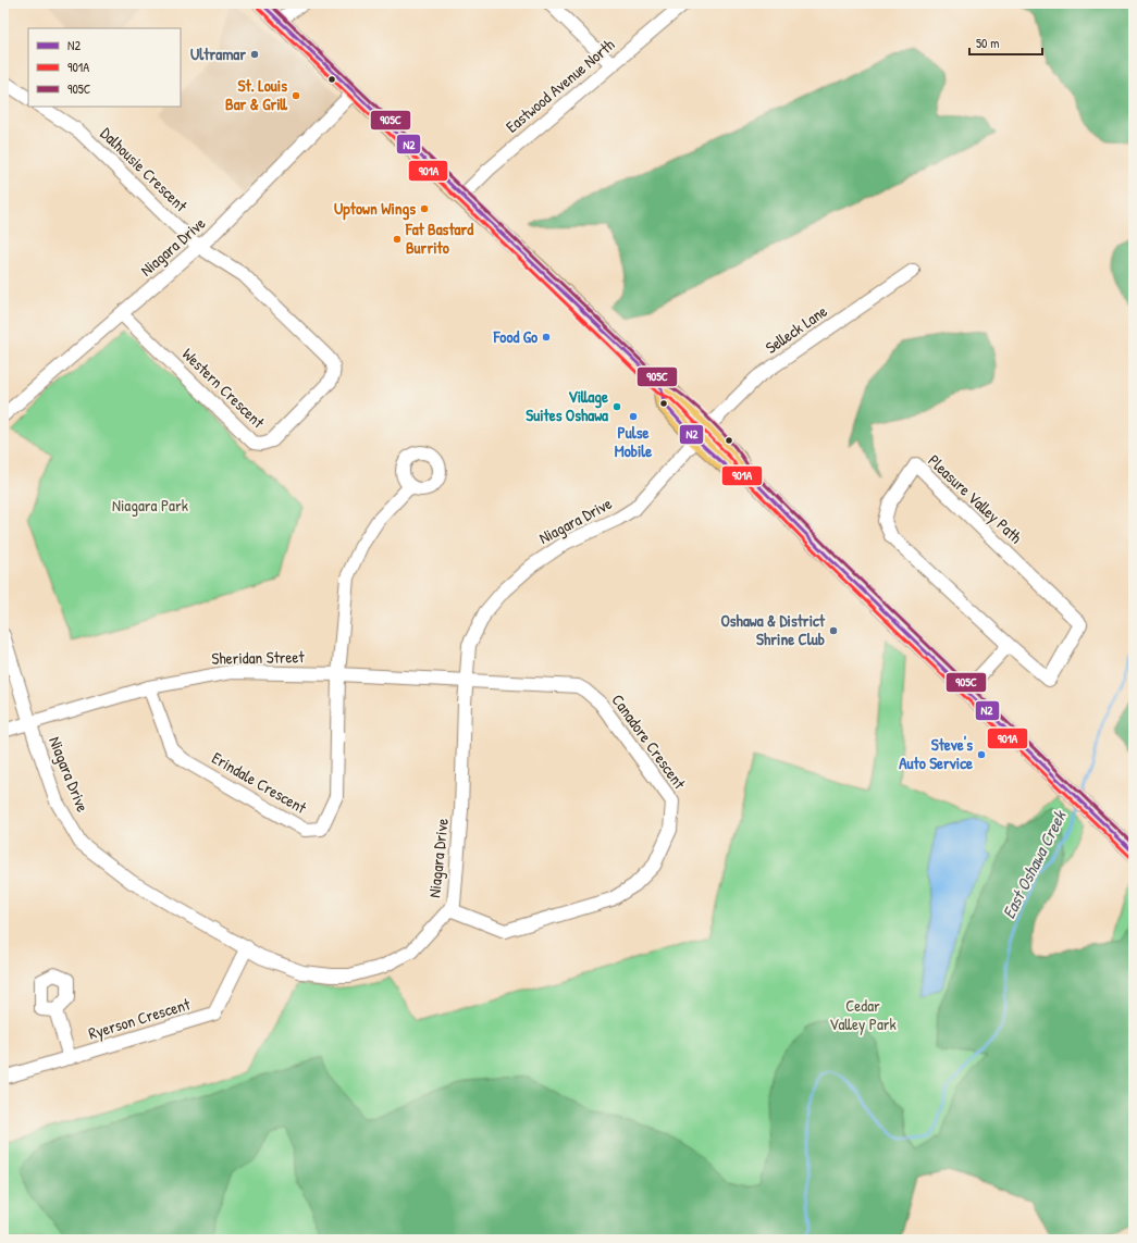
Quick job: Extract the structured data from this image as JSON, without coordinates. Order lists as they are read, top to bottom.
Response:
{
  "streets": {
    "street": [
      "Eastwood Avenue North",
      "Dalhousie Crescent",
      "Niagara Drive",
      "Selleck Lane",
      "Western Crescent",
      "Pleasure Valley Path",
      "Sheridan Street",
      "Canadore Crescent",
      "Erindale Crescent",
      "Ryerson Crescent"
    ]
  },
  "crossings": [
    ["Dalhousie Crescent", "Niagara Drive"],
    ["Dalhousie Crescent", "Western Crescent"],
    ["Niagara Drive", "Selleck Lane"],
    ["Niagara Drive", "Western Crescent"],
    ["Niagara Drive", "Sheridan Street"],
    ["Niagara Drive", "Canadore Crescent"],
    ["Niagara Drive", "Ryerson Crescent"],
    ["Sheridan Street", "Canadore Crescent"],
    ["Sheridan Street", "Erindale Crescent"]
  ],
  "water": ["East Oshawa Creek"],
  "parks": ["Niagara Park", "Cedar Valley Park"],
  "places": [
    "Ultramar",
    "St. Louis Bar & Grill",
    "Uptown Wings",
    "Fat Bastard Burrito",
    "Food Go",
    "Village Suites Oshawa",
    "Pulse Mobile",
    "Oshawa & District Shrine Club",
    "Steve's Auto Service"
  ],
  "lines": ["transit line N2", "transit line 905C", "transit line 901A"],
  "legend": ["N2", "901A", "905C"],
  "scale_bar": "50 m"
}
